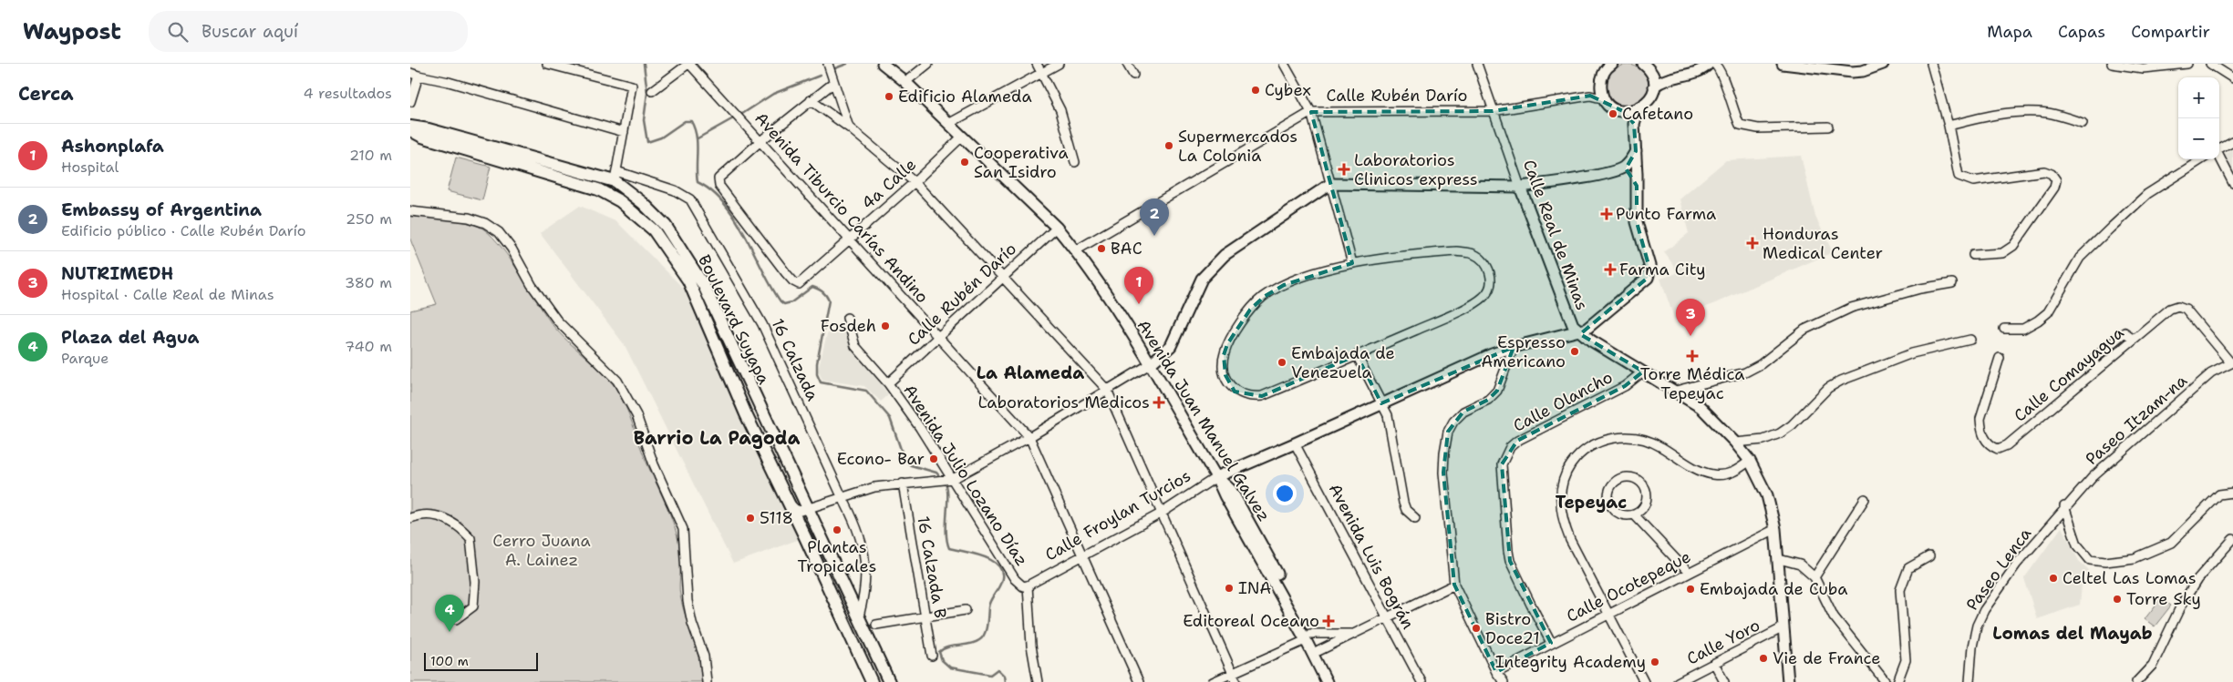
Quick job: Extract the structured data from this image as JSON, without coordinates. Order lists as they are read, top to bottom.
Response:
{
  "streets": {
    "main road": ["Boulevard Suyapa"],
    "street": [
      "Calle Rubén Darío",
      "4a Calle",
      "Avenida Tiburcio Carías Andino",
      "Calle Real de Minas",
      "16 Calzada",
      "Calle Comayagua",
      "Calle Olancho",
      "Paseo Itzam-na",
      "Avenida Juan Manuel Galvez",
      "Avenida Julio Lozano Díaz",
      "Calle Froylan Turcios",
      "Avenida Luis Bográn",
      "16 Calzada B",
      "Paseo Lenca",
      "Calle Ocotepeque",
      "Calle Yoro"
    ]
  },
  "crossings": [
    ["Calle Rubén Darío", "Avenida Tiburcio Carías Andino"],
    ["Calle Rubén Darío", "Calle Real de Minas"],
    ["Calle Rubén Darío", "Avenida Juan Manuel Galvez"],
    ["Calle Rubén Darío", "Avenida Julio Lozano Díaz"],
    ["4a Calle", "Avenida Tiburcio Carías Andino"],
    ["4a Calle", "Avenida Juan Manuel Galvez"],
    ["Avenida Tiburcio Carías Andino", "Calle Froylan Turcios"],
    ["Calle Real de Minas", "Calle Olancho"],
    ["Calle Real de Minas", "Calle Froylan Turcios"],
    ["Calle Real de Minas", "Calle Ocotepeque"],
    ["Calle Real de Minas", "Calle Yoro"],
    ["Boulevard Suyapa", "16 Calzada"],
    ["Calle Comayagua", "Paseo Itzam-na"],
    ["Calle Olancho", "Calle Ocotepeque"],
    ["Paseo Itzam-na", "Paseo Lenca"],
    ["Avenida Juan Manuel Galvez", "Calle Froylan Turcios"],
    ["Avenida Julio Lozano Díaz", "Calle Froylan Turcios"],
    ["Calle Froylan Turcios", "Avenida Luis Bográn"]
  ],
  "districts": [
    "La Alameda",
    "Barrio La Pagoda",
    "Tepeyac",
    "Lomas del Mayab"
  ],
  "parks": ["Cerro Juana A. Lainez"],
  "places": {
    "other": [
      "Cybex",
      "Edificio Alameda",
      "Cafetano",
      "Supermercados La Colonia",
      "Cooperativa San Isidro",
      "BAC",
      "Fosdeh",
      "Espresso Americano",
      "Embajada de Venezuela",
      "Econo- Bar",
      "5118",
      "Plantas Tropicales",
      "Celtel Las Lomas",
      "INA",
      "Embajada de Cuba",
      "Torre Sky",
      "Bistro Doce21",
      "Vie de France",
      "Integrity Academy"
    ],
    "health": [
      "Laboratorios Clinicos express",
      "Punto Farma",
      "Honduras Medical Center",
      "Farma City",
      "Torre Médica Tepeyac",
      "Laboratorios Medicos",
      "Editoreal Oceano"
    ]
  },
  "scale_bar": "100 m",
  "page": {
    "header": "Waypost",
    "search": "Buscar aquí",
    "nav": ["Mapa", "Capas", "Compartir"],
    "heading": ["Cerca", "4 resultados"],
    "map_buttons": ["+", "−"],
    "list": [
      {
        "mark": "1",
        "name": "Ashonplafa",
        "note": "Hospital",
        "value": "210 m"
      },
      {
        "mark": "2",
        "name": "Embassy of Argentina",
        "note": "Edificio público · Calle Rubén Darío",
        "value": "250 m"
      },
      {
        "mark": "3",
        "name": "NUTRIMEDH",
        "note": "Hospital · Calle Real de Minas",
        "value": "380 m"
      },
      {
        "mark": "4",
        "name": "Plaza del Agua",
        "note": "Parque",
        "value": "740 m"
      }
    ],
    "pins": [
      "2",
      "1",
      "3",
      "4"
    ],
    "scale": "100 m"
  }
}
